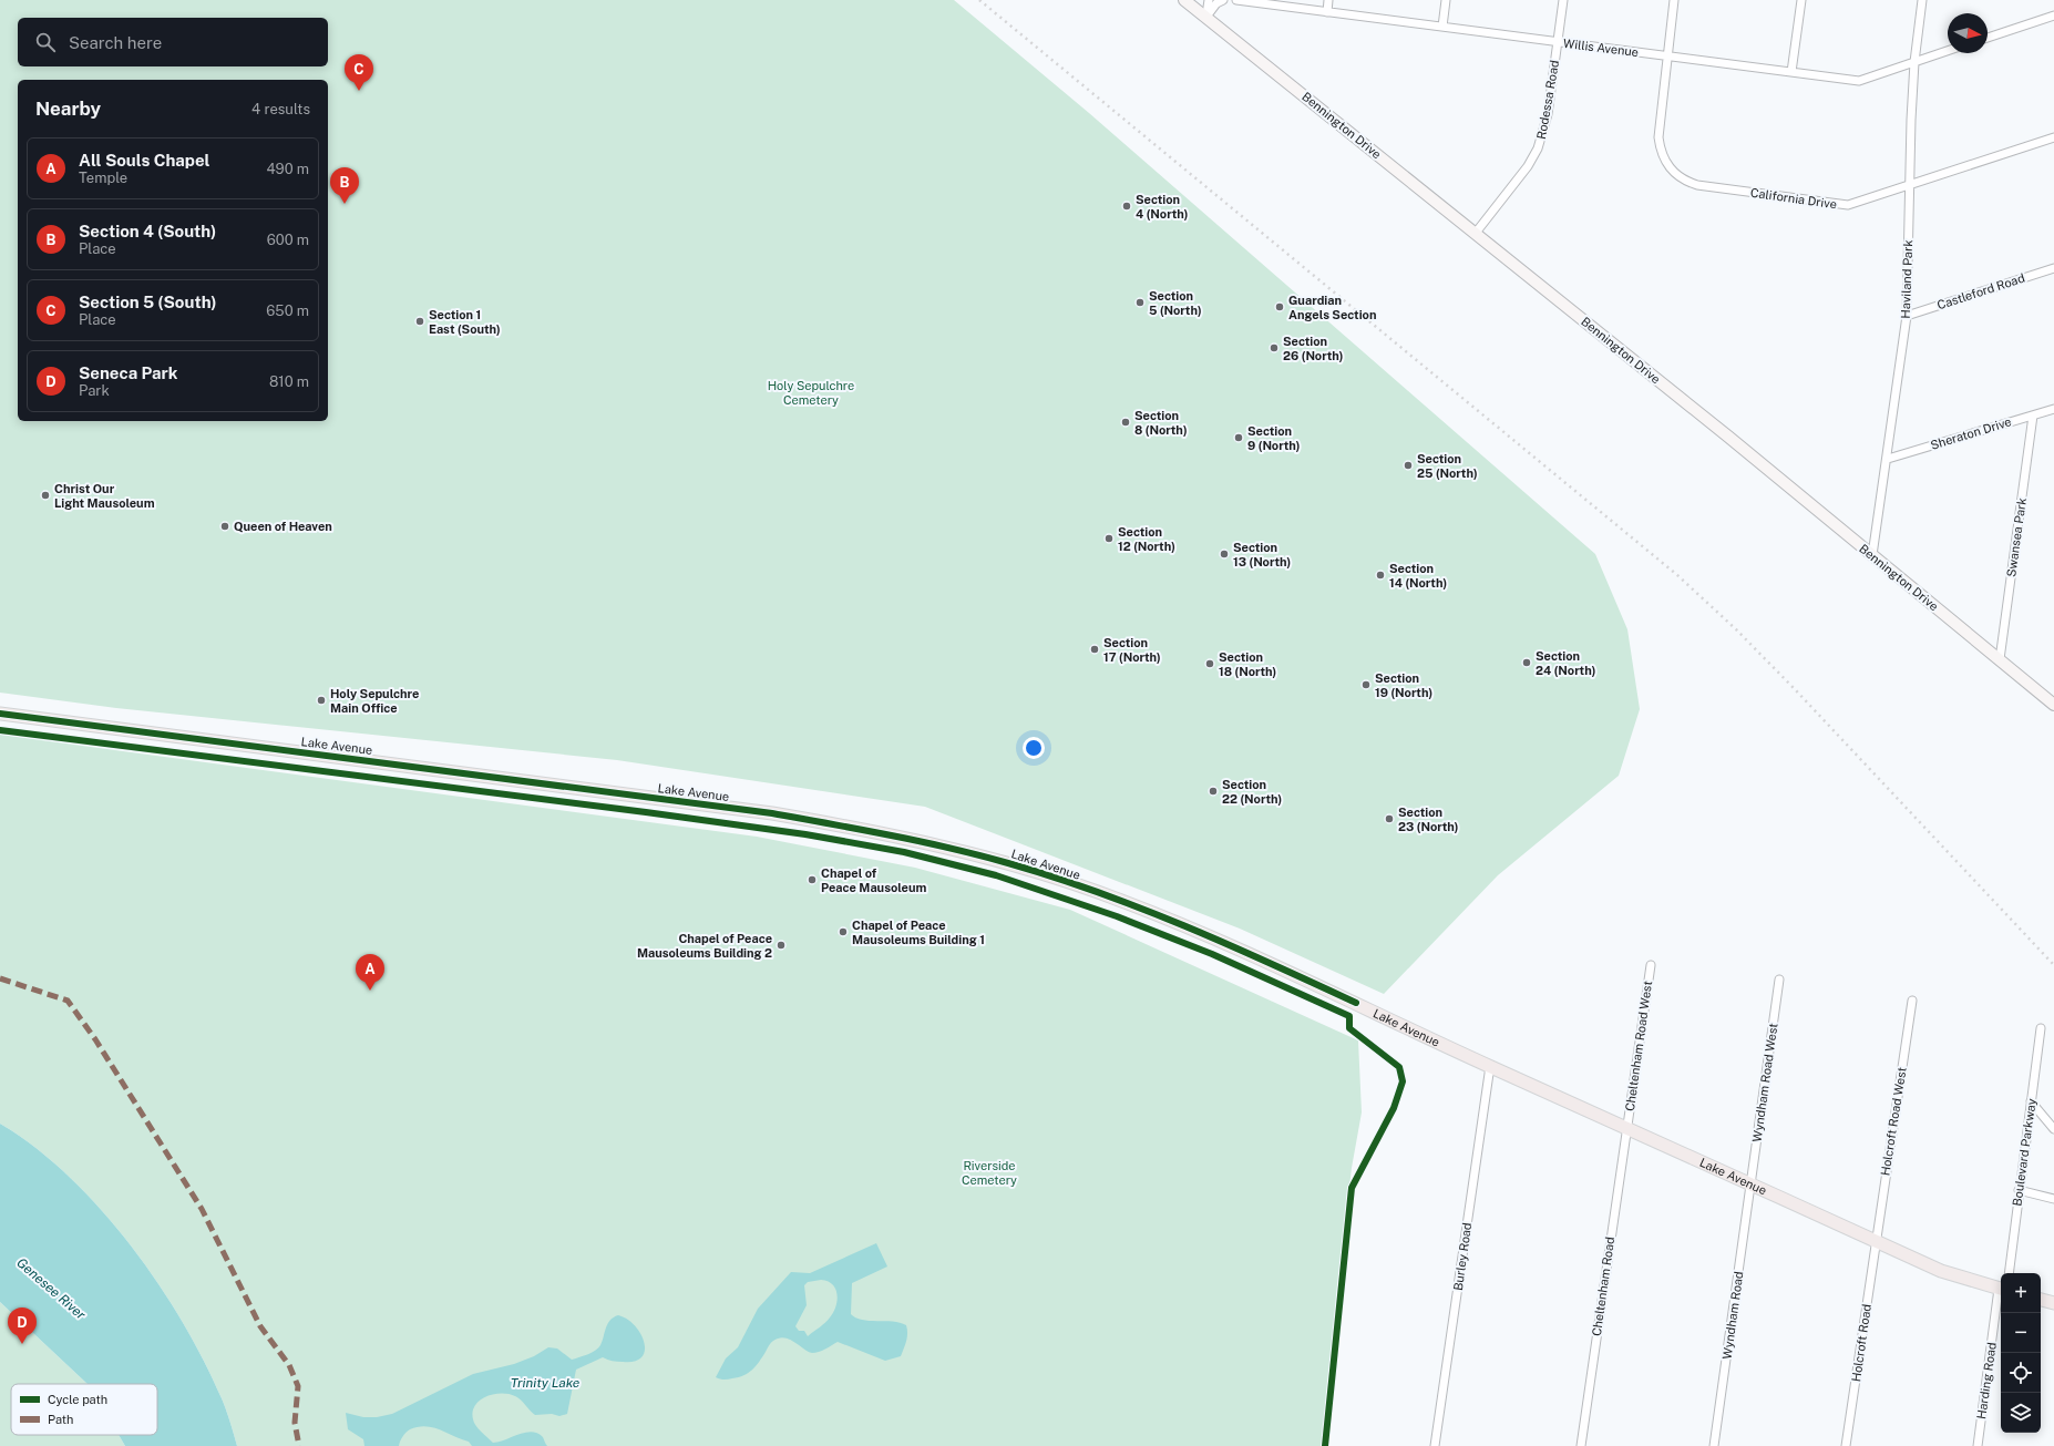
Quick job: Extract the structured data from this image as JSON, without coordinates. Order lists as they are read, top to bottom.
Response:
{
  "streets": {
    "main road": ["Lake Avenue"],
    "street": [
      "Willis Avenue",
      "Rodessa Road",
      "Bennington Drive",
      "California Drive",
      "Haviland Park",
      "Castleford Road",
      "Sheraton Drive",
      "Swansea Park",
      "Cheltenham Road West",
      "Wyndham Road West",
      "Holcroft Road West",
      "Boulevard Parkway",
      "Burley Road",
      "Cheltenham Road",
      "Wyndham Road",
      "Holcroft Road",
      "Harding Road"
    ]
  },
  "crossings": [
    ["Willis Avenue", "Rodessa Road"],
    ["Willis Avenue", "California Drive"],
    ["Willis Avenue", "Haviland Park"],
    ["Rodessa Road", "Bennington Drive"],
    ["Bennington Drive", "Haviland Park"],
    ["Bennington Drive", "Swansea Park"],
    ["California Drive", "Haviland Park"],
    ["Haviland Park", "Castleford Road"],
    ["Haviland Park", "Sheraton Drive"],
    ["Sheraton Drive", "Swansea Park"],
    ["Lake Avenue", "Cheltenham Road West"],
    ["Lake Avenue", "Wyndham Road West"],
    ["Lake Avenue", "Holcroft Road West"],
    ["Lake Avenue", "Burley Road"],
    ["Lake Avenue", "Cheltenham Road"],
    ["Lake Avenue", "Wyndham Road"],
    ["Lake Avenue", "Holcroft Road"],
    ["Lake Avenue", "Harding Road"],
    ["Cheltenham Road West", "Cheltenham Road"],
    ["Wyndham Road West", "Wyndham Road"],
    ["Holcroft Road West", "Holcroft Road"]
  ],
  "water": ["Genesee River", "Trinity Lake"],
  "parks": ["Holy Sepulchre Cemetery", "Riverside Cemetery"],
  "places": [
    "Section 4 (North)",
    "Section 5 (North)",
    "Guardian Angels Section",
    "Section 1 East (South)",
    "Section 26 (North)",
    "Section 8 (North)",
    "Section 9 (North)",
    "Section 25 (North)",
    "Christ Our Light Mausoleum",
    "Queen of Heaven",
    "Section 12 (North)",
    "Section 13 (North)",
    "Section 14 (North)",
    "Section 17 (North)",
    "Section 24 (North)",
    "Section 18 (North)",
    "Section 19 (North)",
    "Holy Sepulchre Main Office",
    "Section 22 (North)",
    "Section 23 (North)",
    "Chapel of Peace Mausoleum",
    "Chapel of Peace Mausoleums Building 1",
    "Chapel of Peace Mausoleums Building 2"
  ],
  "legend": ["Cycle path", "Path"],
  "north": "right",
  "page": {
    "search": "Search here",
    "pins": [
      "C",
      "B",
      "A",
      "D"
    ],
    "heading": ["Nearby", "4 results"],
    "list": [
      {
        "mark": "A",
        "name": "All Souls Chapel",
        "note": "Temple",
        "value": "490 m"
      },
      {
        "mark": "B",
        "name": "Section 4 (South)",
        "note": "Place",
        "value": "600 m"
      },
      {
        "mark": "C",
        "name": "Section 5 (South)",
        "note": "Place",
        "value": "650 m"
      },
      {
        "mark": "D",
        "name": "Seneca Park",
        "note": "Park",
        "value": "810 m"
      }
    ],
    "map_buttons": ["+", "−"]
  }
}
